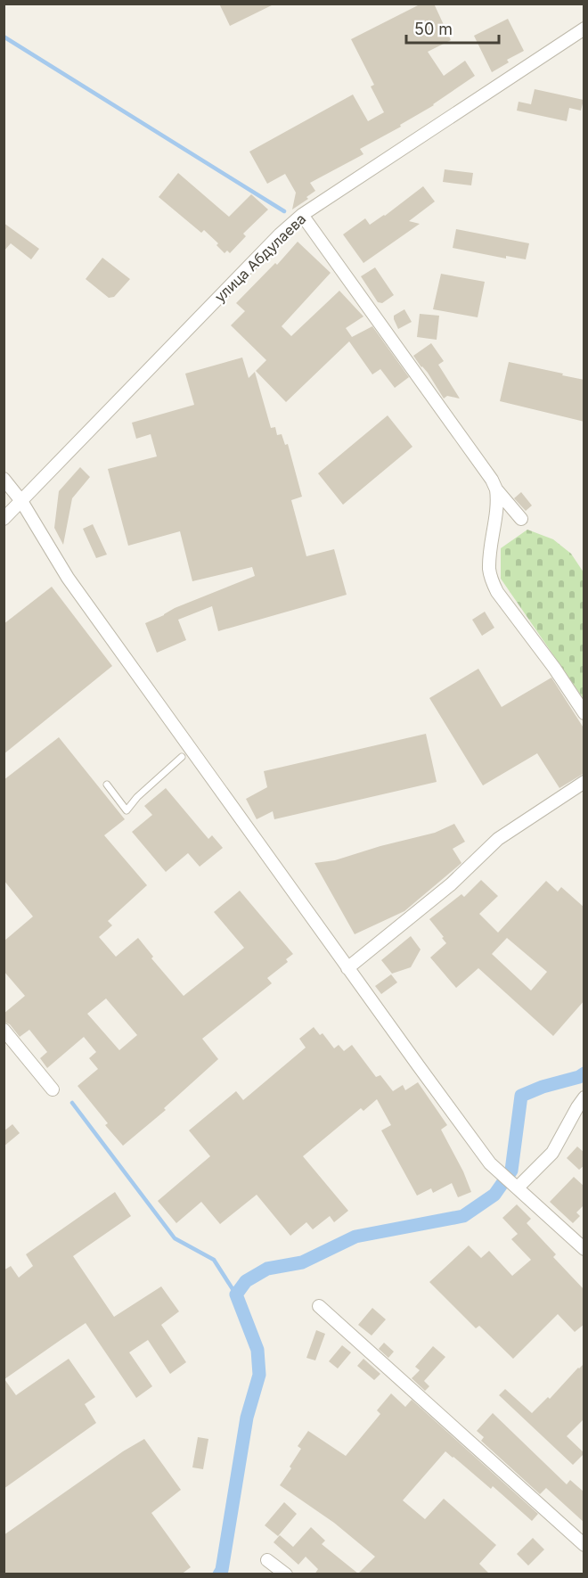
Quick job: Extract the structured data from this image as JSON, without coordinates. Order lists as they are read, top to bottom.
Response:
{
  "streets": {
    "street": ["улица Абдулаева"]
  },
  "scale_bar": "50 m"
}
